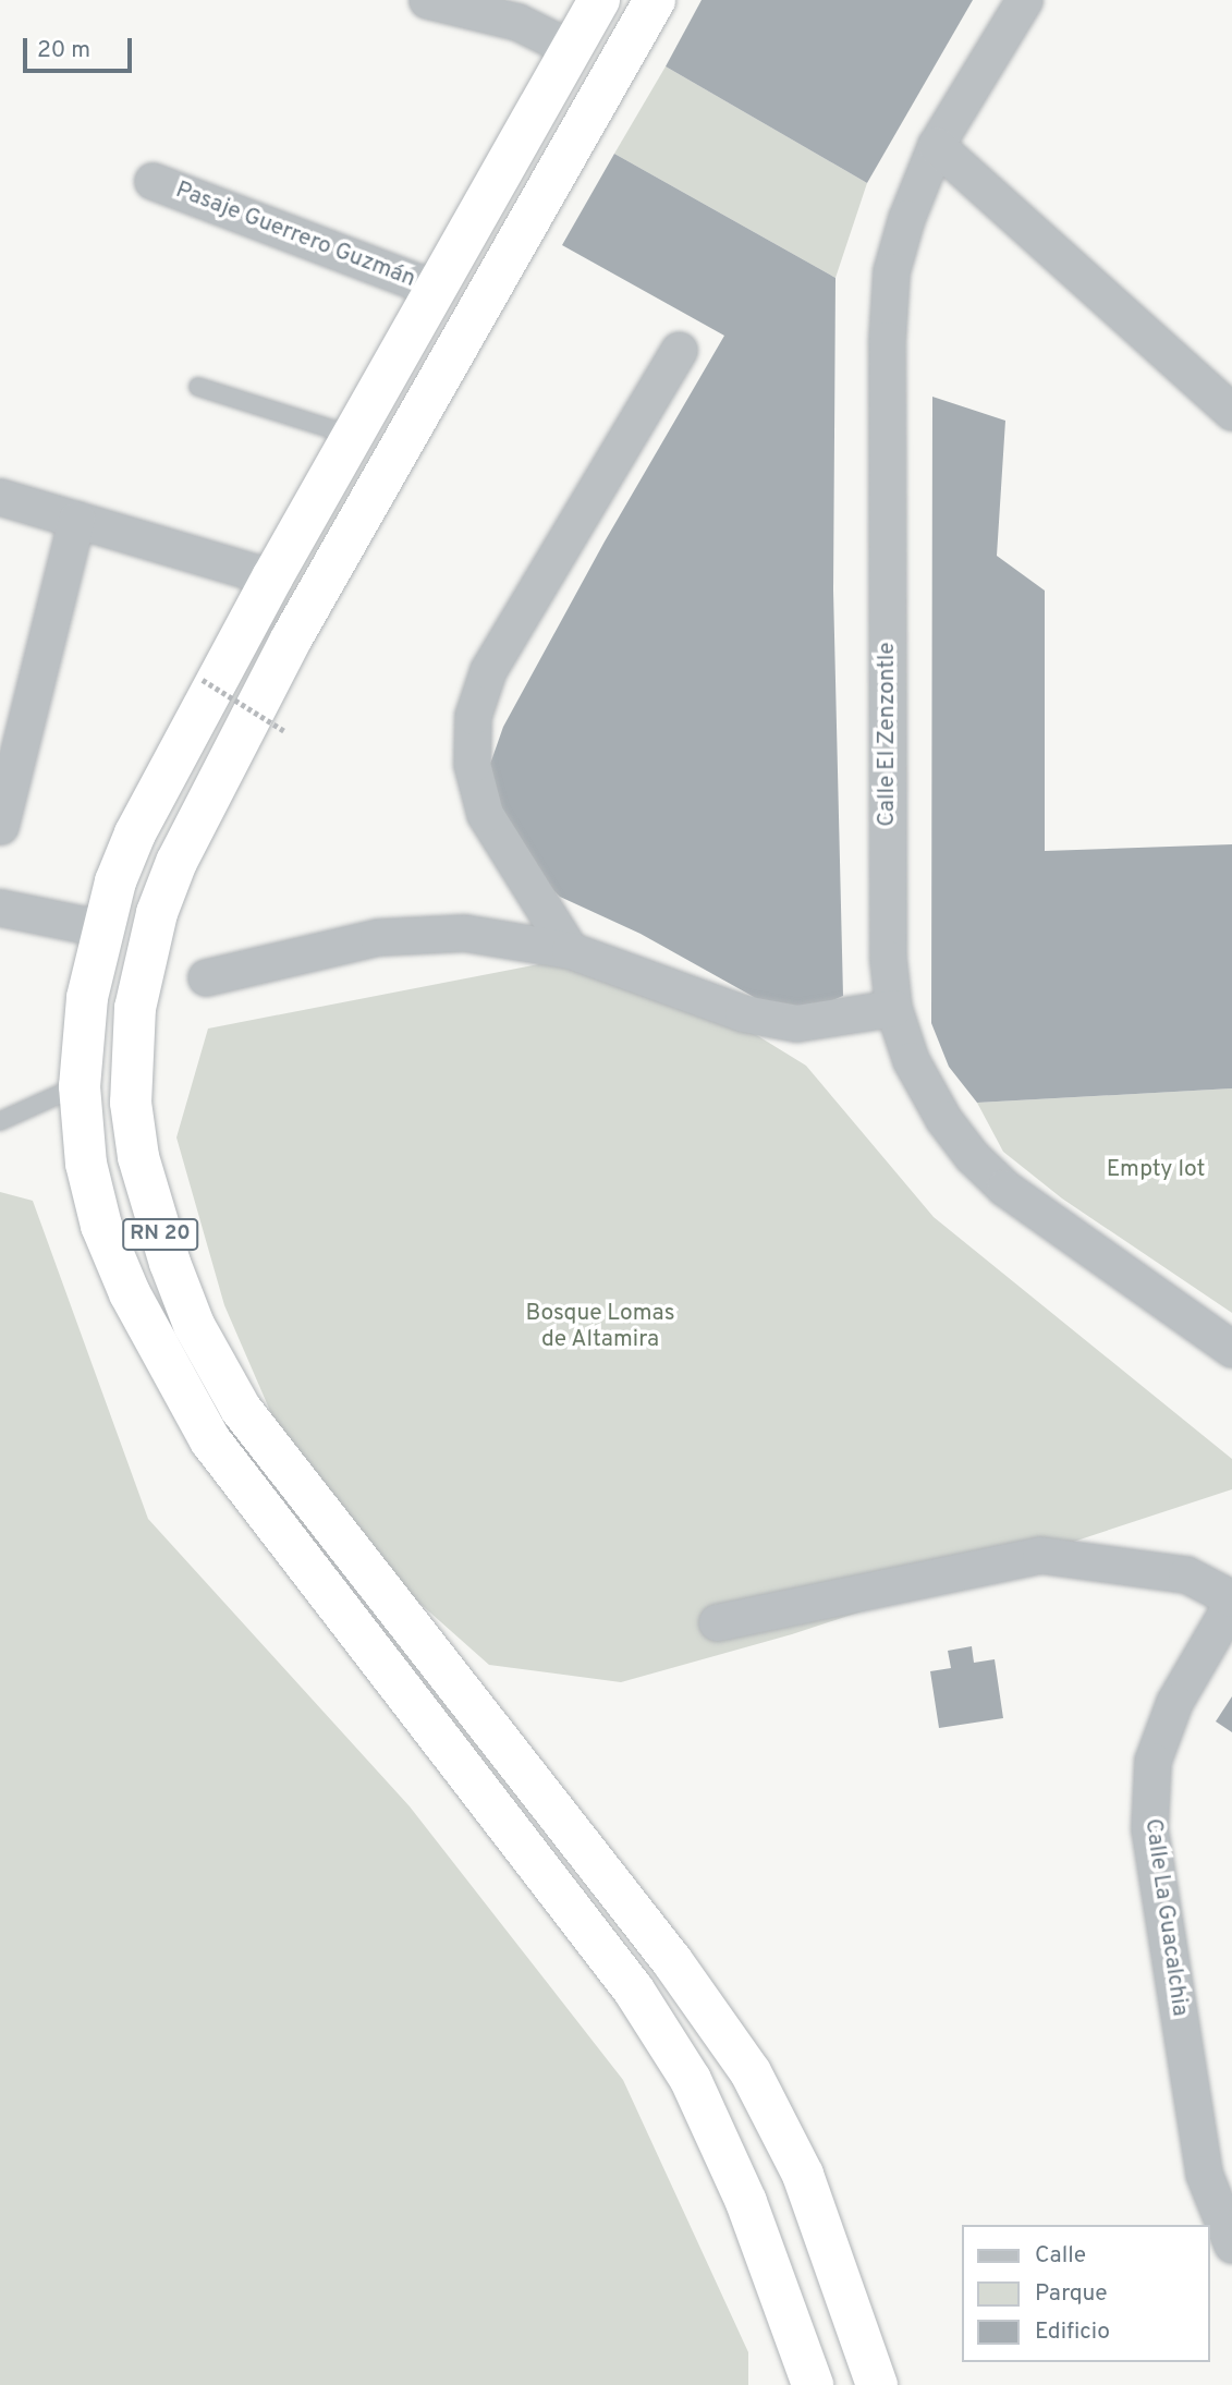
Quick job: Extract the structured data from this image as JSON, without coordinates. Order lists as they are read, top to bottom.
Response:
{
  "streets": {
    "highway": ["RN 20"],
    "street": ["Pasaje Guerrero Guzmán", "Calle El Zenzontle", "Calle La Guacalchia"]
  },
  "crossings": [
    ["Pasaje Guerrero Guzmán", "RN 20"]
  ],
  "parks": ["Empty lot", "Bosque Lomas de Altamira"],
  "legend": ["Calle", "Parque", "Edificio"],
  "scale_bar": "20 m"
}
